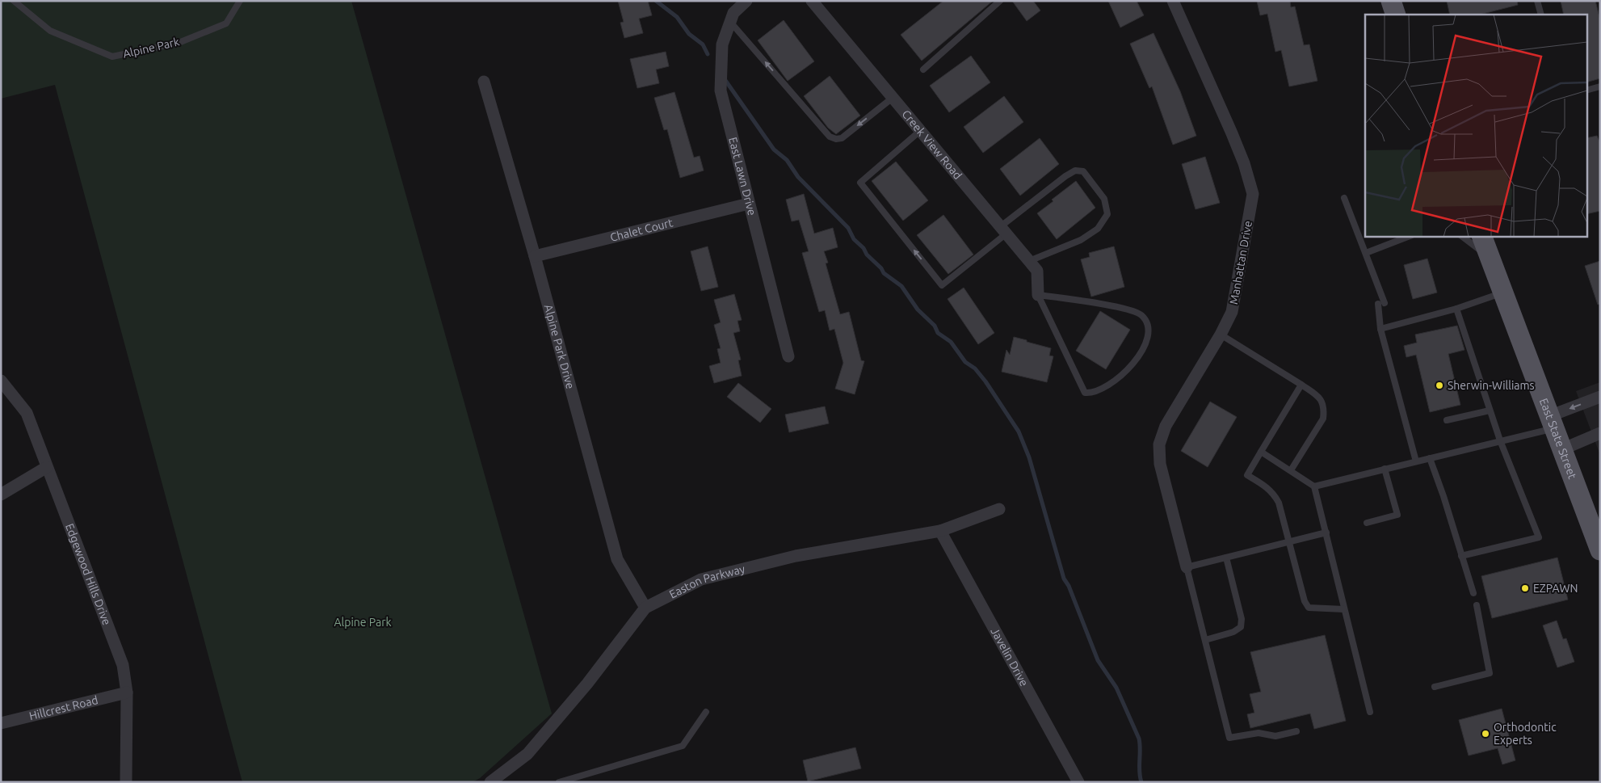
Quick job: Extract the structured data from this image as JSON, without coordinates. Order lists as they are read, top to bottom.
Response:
{
  "streets": {
    "main road": ["East State Street"],
    "street": [
      "Creek View Road",
      "East Lawn Drive",
      "Chalet Court",
      "Manhattan Drive",
      "Alpine Park Drive",
      "Edgewood Hills Drive",
      "Easton Parkway",
      "Javelin Drive",
      "Hillcrest Road"
    ],
    "lane": ["Alpine Park"]
  },
  "crossings": [
    ["East Lawn Drive", "Chalet Court"],
    ["Chalet Court", "Alpine Park Drive"],
    ["Alpine Park Drive", "Easton Parkway"],
    ["Edgewood Hills Drive", "Hillcrest Road"],
    ["Easton Parkway", "Javelin Drive"]
  ],
  "parks": ["Alpine Park"],
  "places": ["Sherwin-Williams", "EZPAWN", "Orthodontic Experts"]
}
